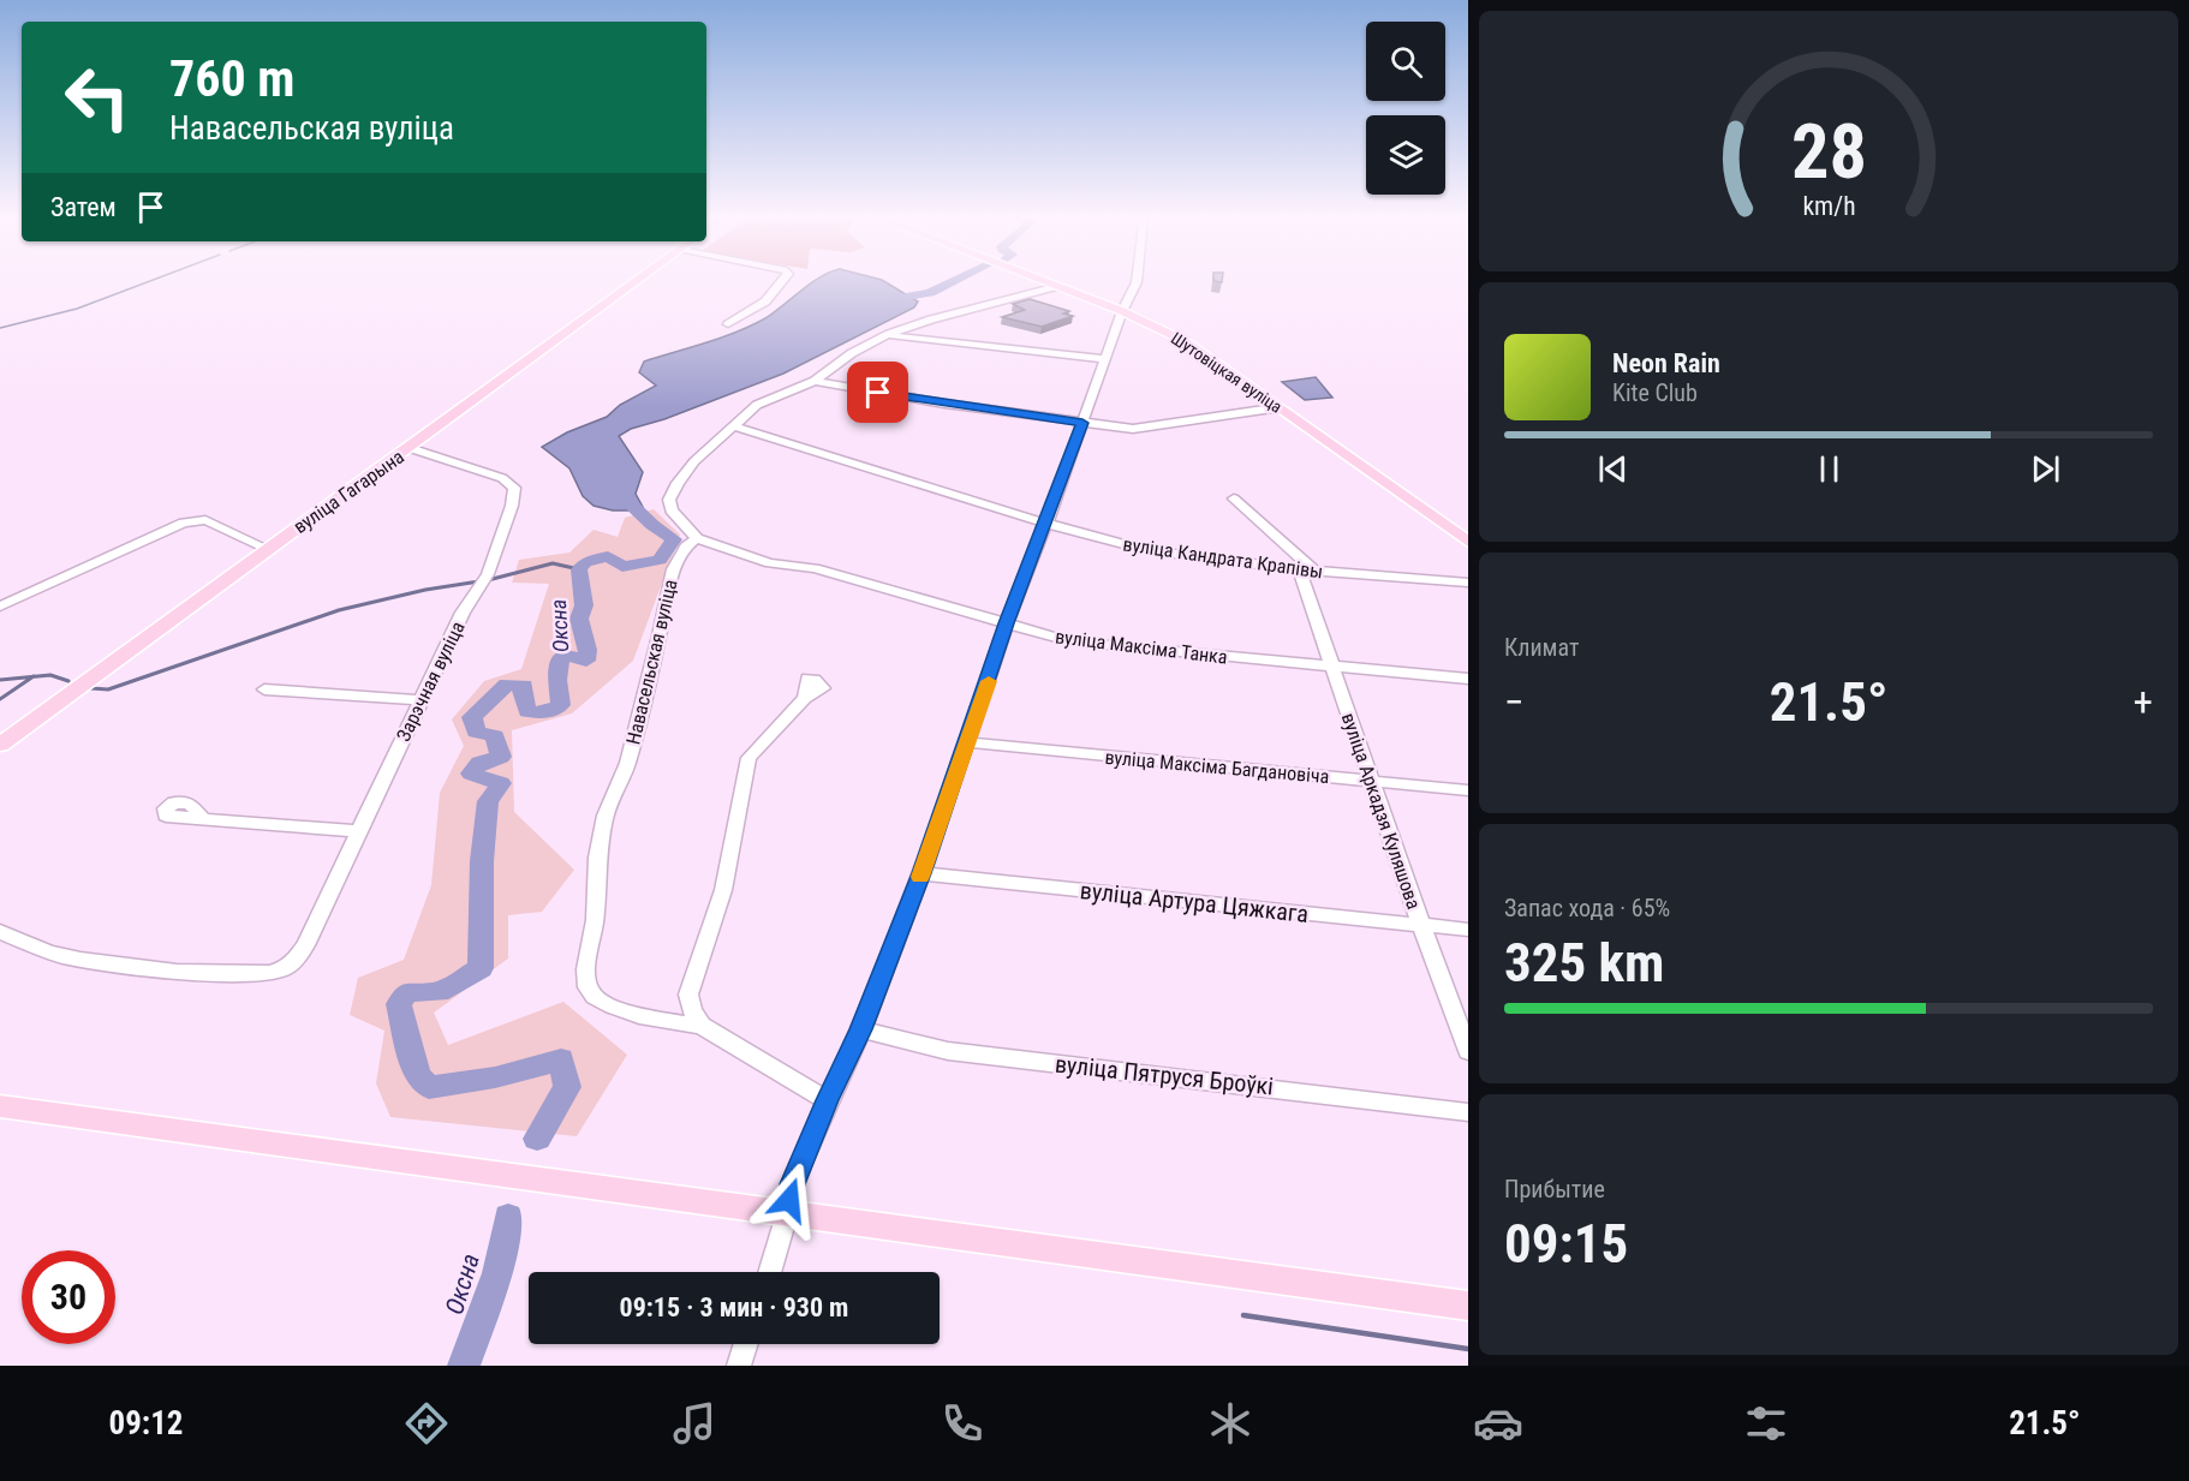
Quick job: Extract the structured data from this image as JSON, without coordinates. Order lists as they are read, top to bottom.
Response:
{
  "streets": {
    "main road": ["Шутовіцкая вуліца", "вуліца Гагарына"],
    "street": [
      "вуліца Кандрата Крапівы",
      "вуліца Максіма Танка",
      "Навасельская вуліца",
      "Зарэчная вуліца",
      "вуліца Максіма Багдановіча",
      "вуліца Аркадзя Куляшова",
      "вуліца Артура Цяжкага",
      "вуліца Пятруся Броўкі"
    ]
  },
  "crossings": [
    ["вуліца Гагарына", "Зарэчная вуліца"],
    ["вуліца Кандрата Крапівы", "вуліца Аркадзя Куляшова"],
    ["вуліца Максіма Танка", "Навасельская вуліца"],
    ["вуліца Максіма Танка", "вуліца Аркадзя Куляшова"],
    ["вуліца Максіма Багдановіча", "вуліца Аркадзя Куляшова"],
    ["вуліца Аркадзя Куляшова", "вуліца Артура Цяжкага"]
  ],
  "water": ["Оксна"],
  "page": {
    "turn": ["760 m", "Навасельская вуліца"],
    "then": "Затем",
    "song": ["Neon Rain", "Kite Club"],
    "tile": [
      "Климат",
      ["Запас хода · 65%", "325 km"],
      ["Прибытие", "09:15"]
    ],
    "heat": ["−", "21.5°", "+"],
    "limit": "30",
    "trip": "09:15 · 3 мин · 930 m",
    "tabs": ["09:12", "21.5°"],
    "gauge": ["28", "km/h"]
  }
}
